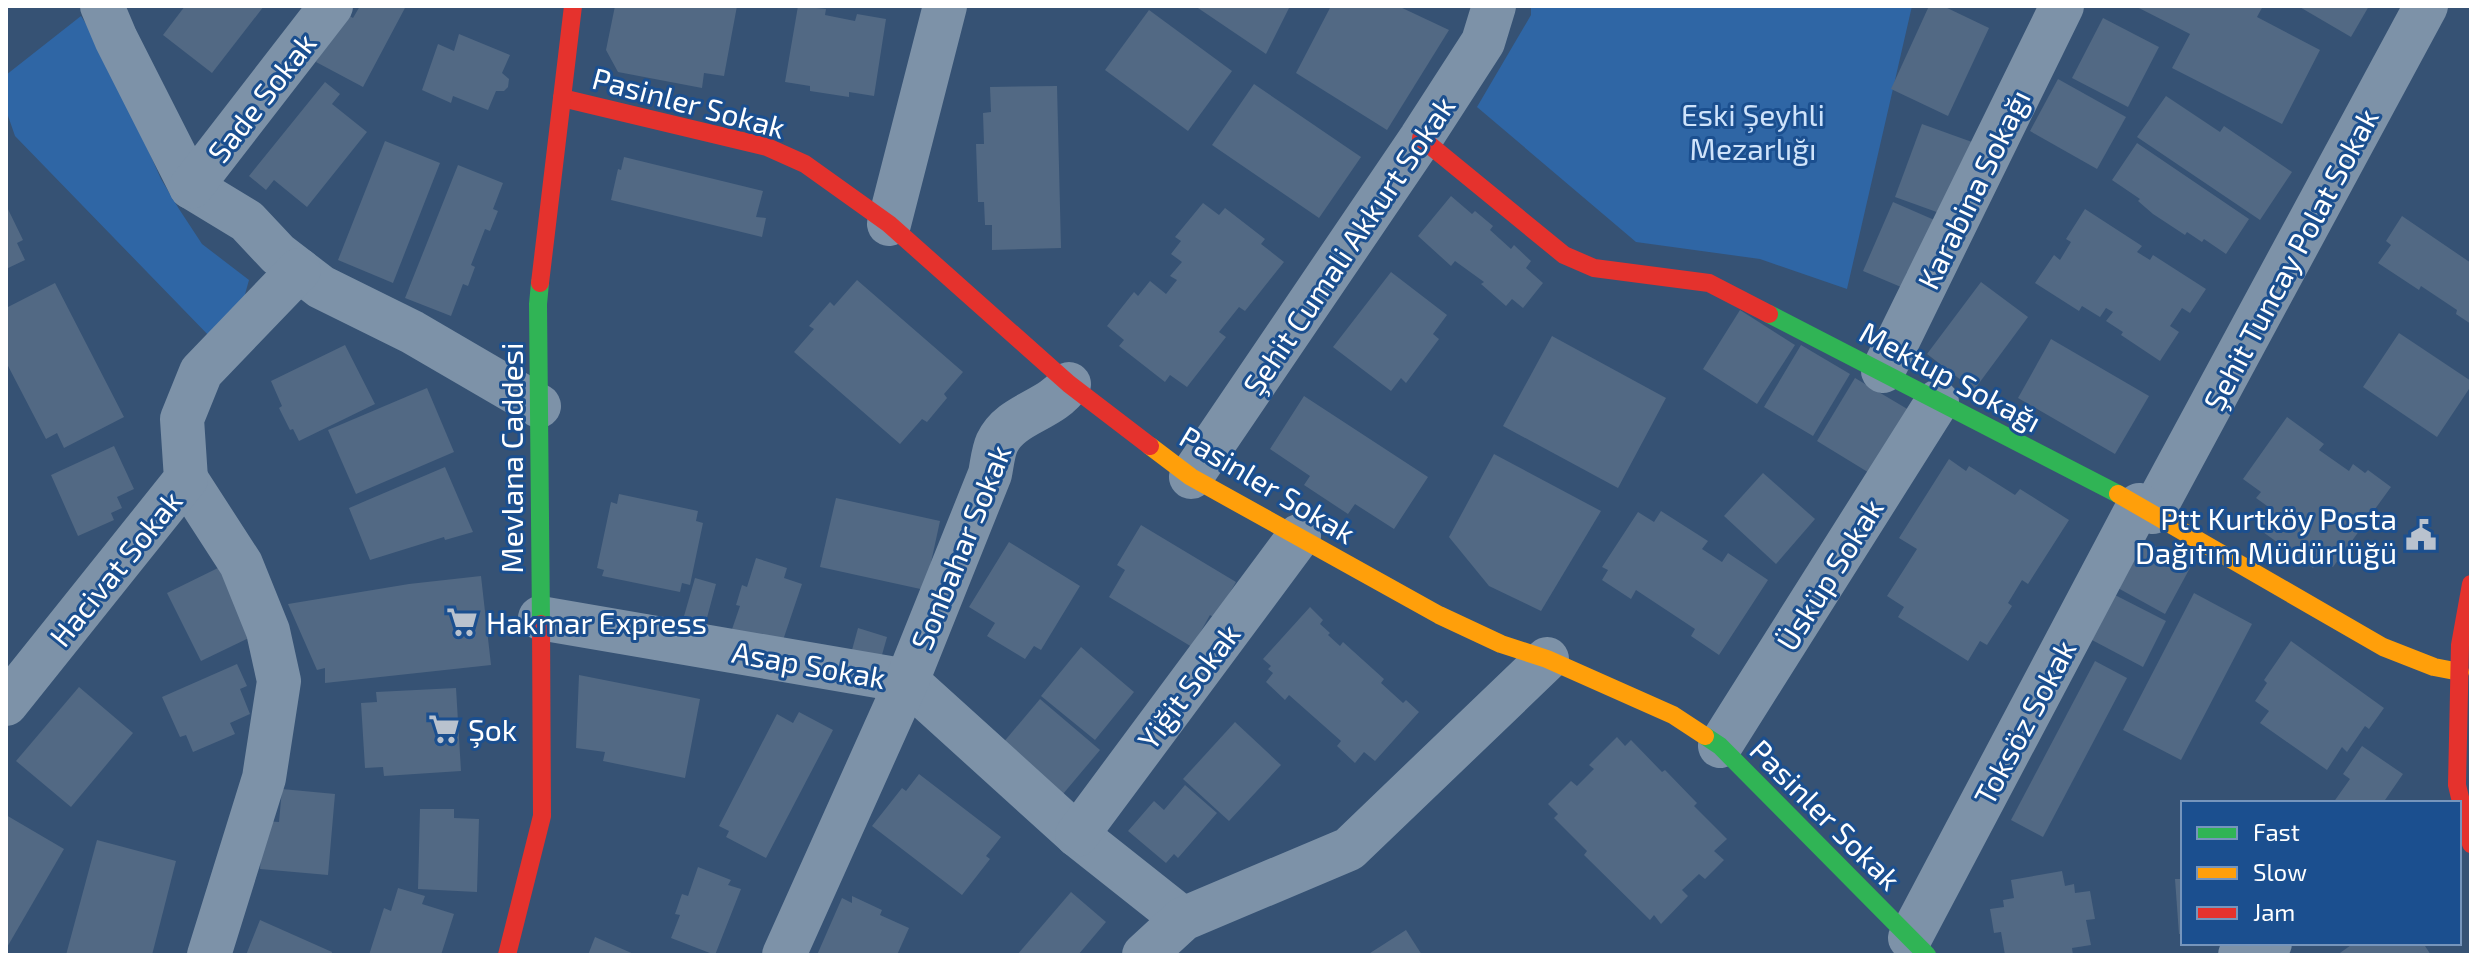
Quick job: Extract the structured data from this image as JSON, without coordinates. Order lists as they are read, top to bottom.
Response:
{
  "streets": {
    "street": [
      "Sade Sokak",
      "Pasinler Sokak",
      "Karabina Sokağı",
      "Şehit Cumali Akkurt Sokak",
      "Şehit Tuncay Polat Sokak",
      "Mektup Sokağı",
      "Mevlana Caddesi",
      "Sonbahar Sokak",
      "Hacivat Sokak",
      "Üsküp Sokak",
      "Asap Sokak",
      "Yiğit Sokak",
      "Toksöz Sokak"
    ]
  },
  "crossings": [
    ["Pasinler Sokak", "Şehit Cumali Akkurt Sokak"],
    ["Pasinler Sokak", "Mevlana Caddesi"],
    ["Pasinler Sokak", "Sonbahar Sokak"],
    ["Pasinler Sokak", "Üsküp Sokak"],
    ["Pasinler Sokak", "Yiğit Sokak"],
    ["Pasinler Sokak", "Toksöz Sokak"],
    ["Karabina Sokağı", "Mektup Sokağı"],
    ["Şehit Cumali Akkurt Sokak", "Mektup Sokağı"],
    ["Şehit Tuncay Polat Sokak", "Mektup Sokağı"],
    ["Şehit Tuncay Polat Sokak", "Toksöz Sokak"],
    ["Mektup Sokağı", "Üsküp Sokak"],
    ["Mektup Sokağı", "Toksöz Sokak"],
    ["Mevlana Caddesi", "Asap Sokak"],
    ["Sonbahar Sokak", "Asap Sokak"],
    ["Asap Sokak", "Yiğit Sokak"]
  ],
  "parks": ["Eski Şeyhli Mezarlığı"],
  "places": {
    "public building": ["Ptt Kurtköy Posta Dağıtım Müdürlüğü"],
    "supermarket": ["Hakmar Express", "Şok"]
  },
  "legend": ["Fast", "Slow", "Jam"]
}
